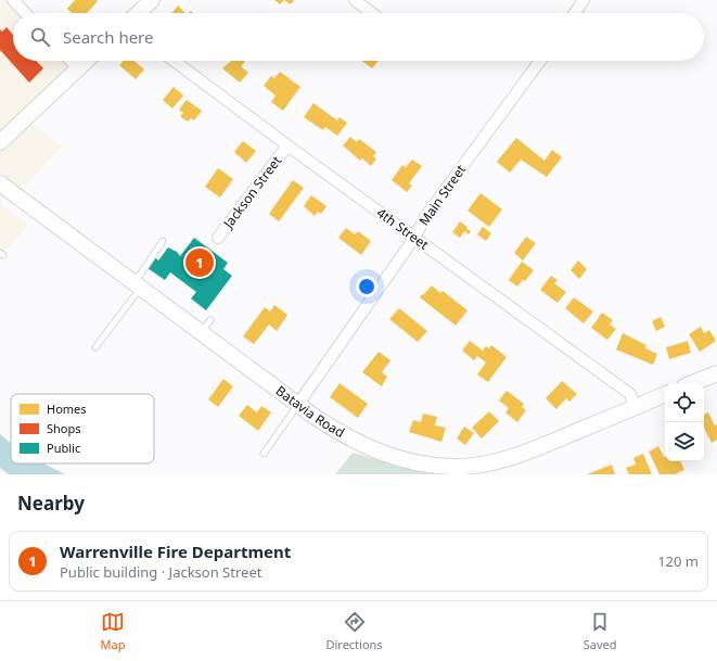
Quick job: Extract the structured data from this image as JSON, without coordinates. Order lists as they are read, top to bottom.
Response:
{
  "streets": {
    "main road": ["Batavia Road"],
    "street": ["Jackson Street", "Main Street", "4th Street"]
  },
  "crossings": [
    ["Jackson Street", "4th Street"],
    ["Main Street", "4th Street"],
    ["Main Street", "Batavia Road"],
    ["4th Street", "Batavia Road"]
  ],
  "legend": ["Homes", "Shops", "Public"],
  "page": {
    "search": "Search here",
    "pins": "1",
    "heading": "Nearby",
    "list": [
      {
        "mark": "1",
        "name": "Warrenville Fire Department",
        "note": "Public building · Jackson Street",
        "value": "120 m"
      }
    ],
    "nav": ["Map", "Directions", "Saved"]
  }
}
